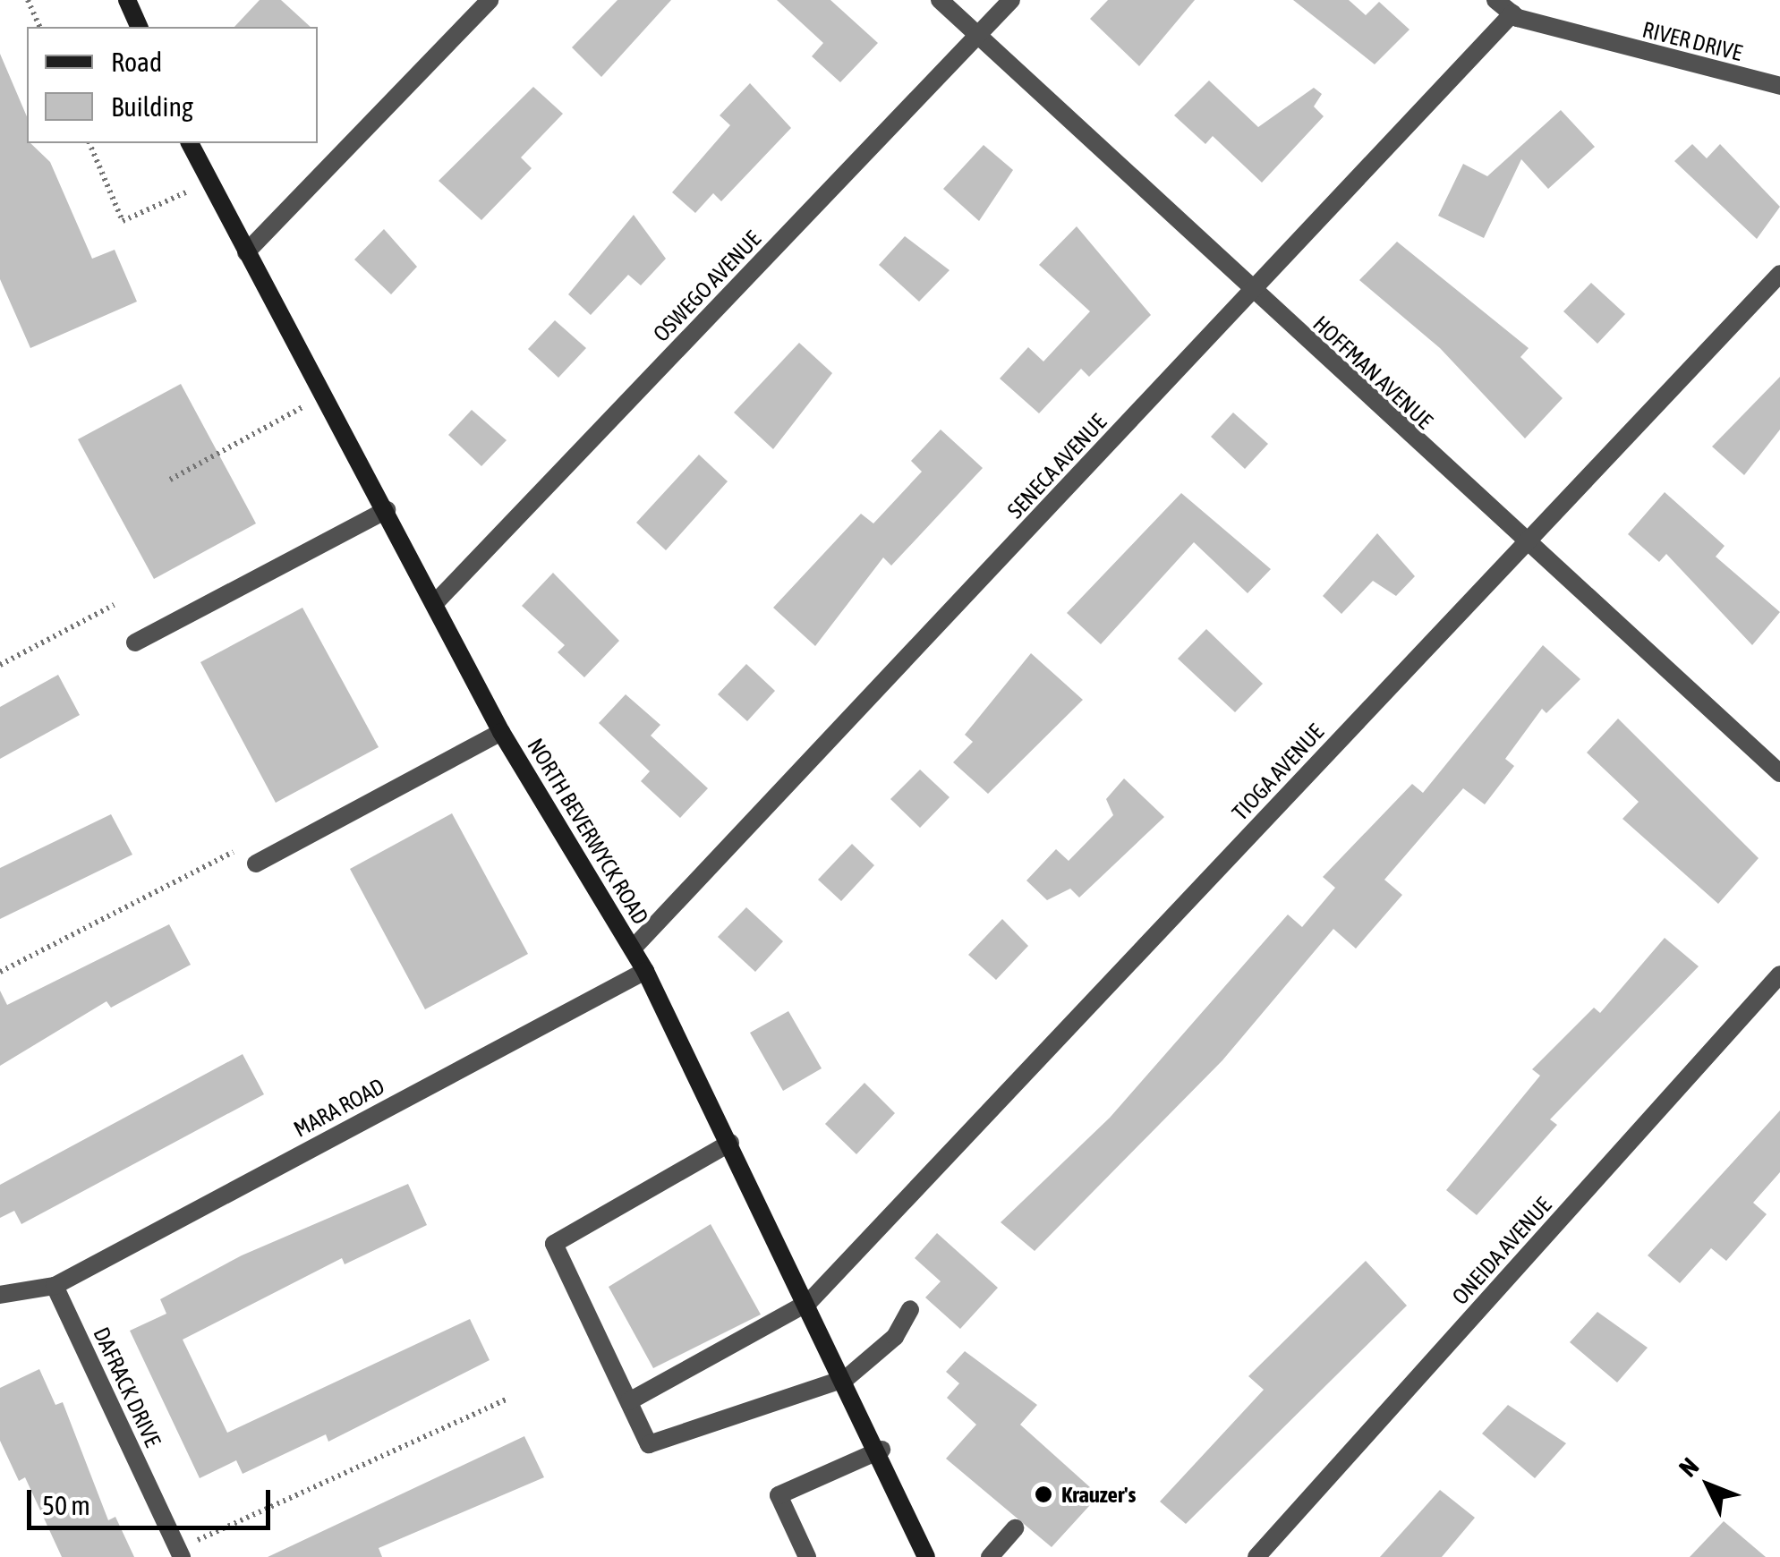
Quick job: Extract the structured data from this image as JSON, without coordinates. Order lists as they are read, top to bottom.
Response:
{
  "streets": {
    "street": [
      "RIVER DRIVE",
      "OSWEGO AVENUE",
      "HOFFMAN AVENUE",
      "SENECA AVENUE",
      "TIOGA AVENUE",
      "NORTH BEVERWYCK ROAD",
      "MARA ROAD",
      "ONEIDA AVENUE",
      "DAFRACK DRIVE"
    ]
  },
  "crossings": [
    ["RIVER DRIVE", "SENECA AVENUE"],
    ["OSWEGO AVENUE", "HOFFMAN AVENUE"],
    ["OSWEGO AVENUE", "NORTH BEVERWYCK ROAD"],
    ["HOFFMAN AVENUE", "SENECA AVENUE"],
    ["HOFFMAN AVENUE", "TIOGA AVENUE"],
    ["SENECA AVENUE", "NORTH BEVERWYCK ROAD"],
    ["TIOGA AVENUE", "NORTH BEVERWYCK ROAD"],
    ["NORTH BEVERWYCK ROAD", "MARA ROAD"],
    ["MARA ROAD", "DAFRACK DRIVE"]
  ],
  "places": ["Krauzer's"],
  "legend": ["Road", "Building"],
  "scale_bar": "50 m",
  "north": "top left"
}
